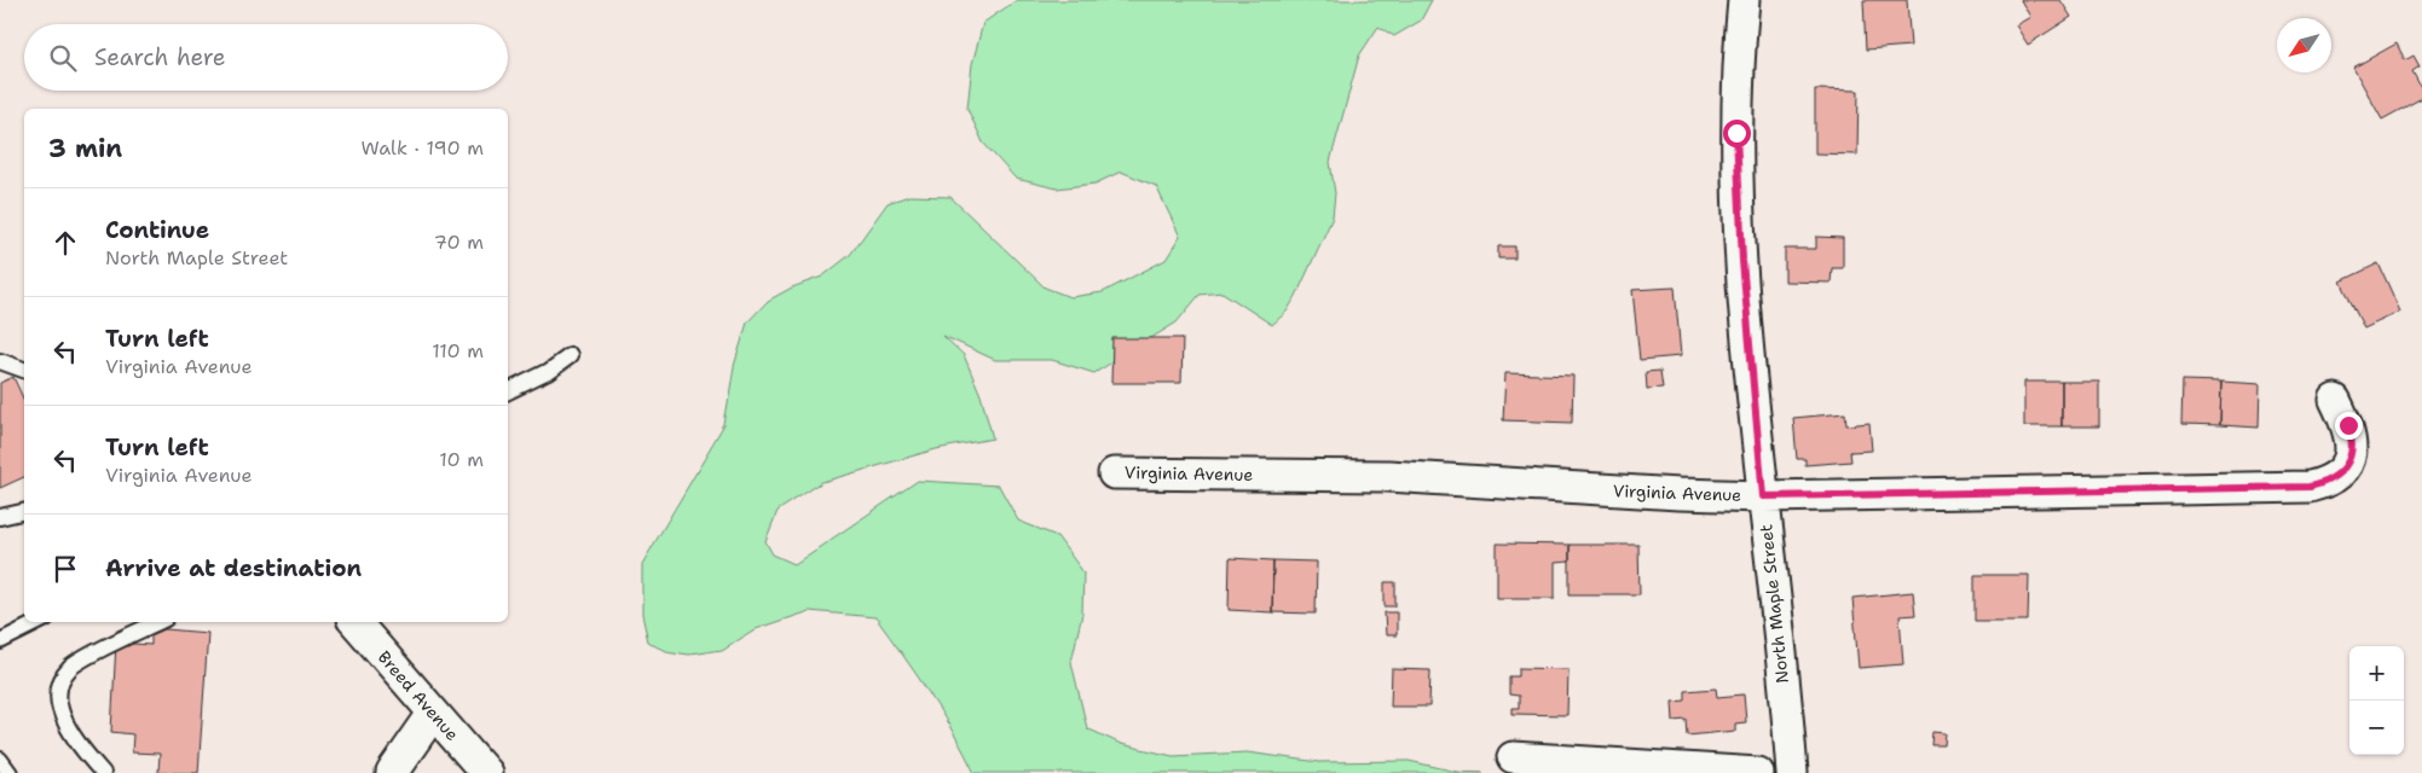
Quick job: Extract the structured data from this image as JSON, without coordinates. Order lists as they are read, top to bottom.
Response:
{
  "streets": {
    "street": ["Virginia Avenue", "North Maple Street", "Breed Avenue"]
  },
  "crossings": [
    ["Virginia Avenue", "North Maple Street"]
  ],
  "north": "bottom left",
  "page": {
    "search": "Search here",
    "heading": ["3 min", "Walk · 190 m"],
    "list": [
      ["Continue", "North Maple Street", "70 m"],
      ["Turn left", "Virginia Avenue", "110 m"],
      ["Turn left", "Virginia Avenue", "10 m"],
      "Arrive at destination"
    ],
    "map_buttons": ["+", "−"]
  }
}
